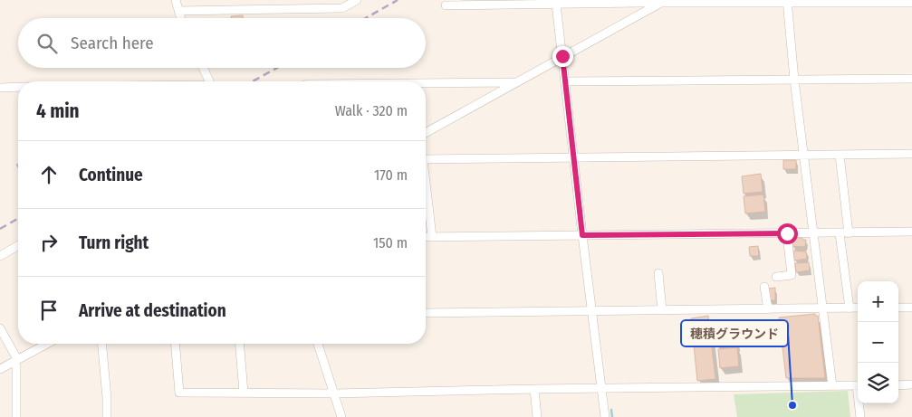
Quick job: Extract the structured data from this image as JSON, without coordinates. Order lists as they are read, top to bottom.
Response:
{
  "places": ["穂積グラウンド"],
  "page": {
    "search": "Search here",
    "heading": ["4 min", "Walk · 320 m"],
    "list": [
      ["Continue", "170 m"],
      ["Turn right", "150 m"],
      "Arrive at destination"
    ],
    "map_buttons": ["+", "−"]
  }
}
